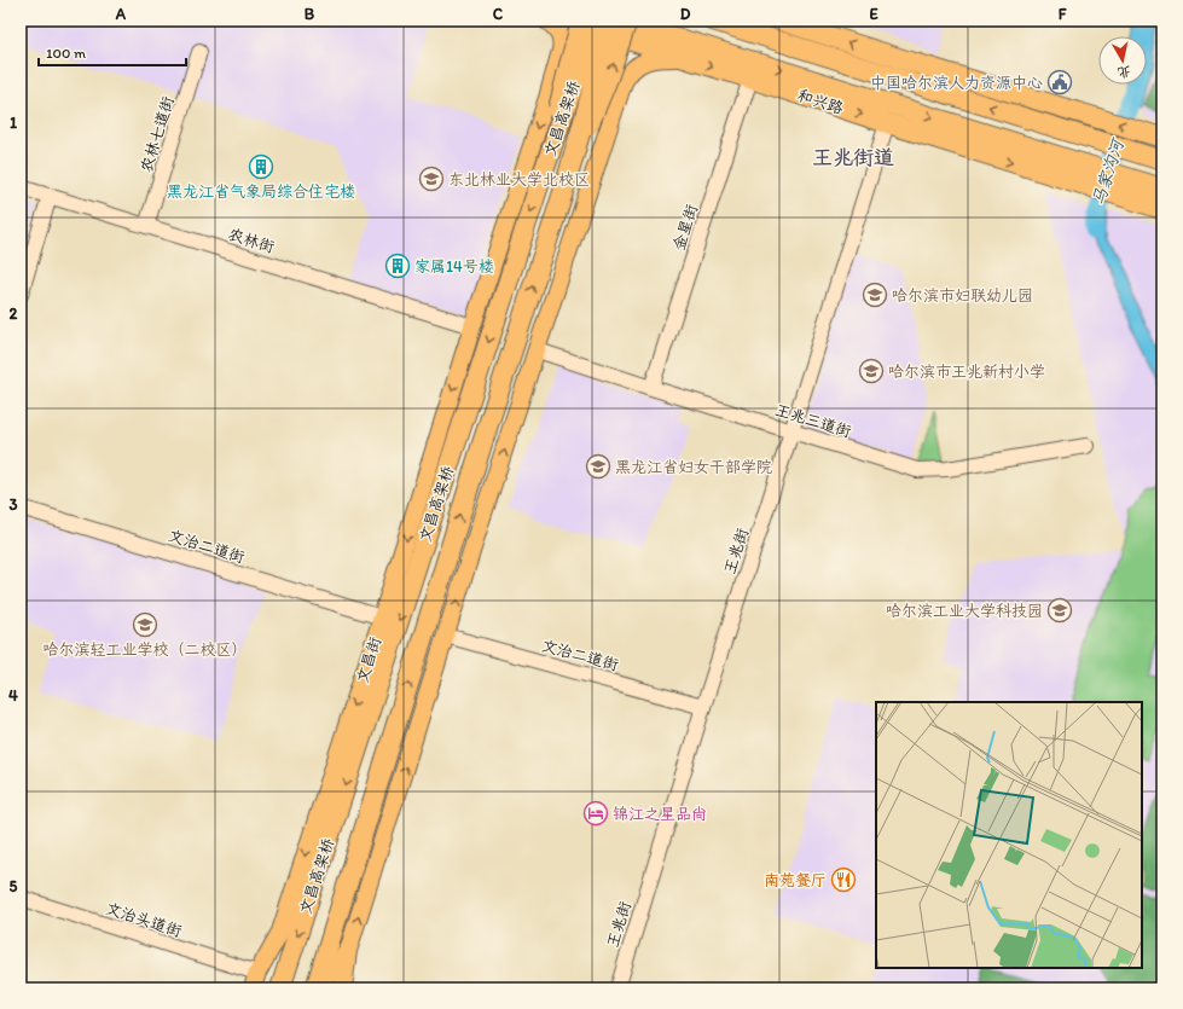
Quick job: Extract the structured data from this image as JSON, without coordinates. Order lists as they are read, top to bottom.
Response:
{
  "streets": {
    "highway": ["和兴路", "文昌高架桥"],
    "main road": ["文昌街"],
    "street": [
      "农林七道街",
      "金星街",
      "农林街",
      "王兆三道街",
      "文治二道街",
      "王兆街",
      "文治头道街"
    ]
  },
  "crossings": [
    ["和兴路", "金星街"],
    ["和兴路", "王兆街"],
    ["农林七道街", "农林街"],
    ["金星街", "王兆三道街"],
    ["农林街", "文昌街"],
    ["王兆三道街", "王兆街"],
    ["文治二道街", "王兆街"],
    ["文治二道街", "文昌街"],
    ["文昌街", "文治头道街"]
  ],
  "districts": ["王兆街道"],
  "water": ["马家沟河"],
  "places": {
    "public building": ["中国哈尔滨人力资源中心"],
    "building": ["黑龙江省气象局综合住宅楼", "家属14号楼"],
    "school or university": [
      "东北林业大学北校区",
      "哈尔滨市妇联幼儿园",
      "哈尔滨市王兆新村小学",
      "黑龙江省妇女干部学院",
      "哈尔滨工业大学科技园",
      "哈尔滨轻工业学校（二校区）"
    ],
    "hotel": ["锦江之星品尚"],
    "restaurant": ["南苑餐厅"]
  },
  "scale_bar": "100 m",
  "north": "bottom",
  "grid": {
    "columns": [
      "A",
      "B",
      "C",
      "D",
      "E",
      "F"
    ],
    "rows": [
      "1",
      "2",
      "3",
      "4",
      "5"
    ]
  }
}
